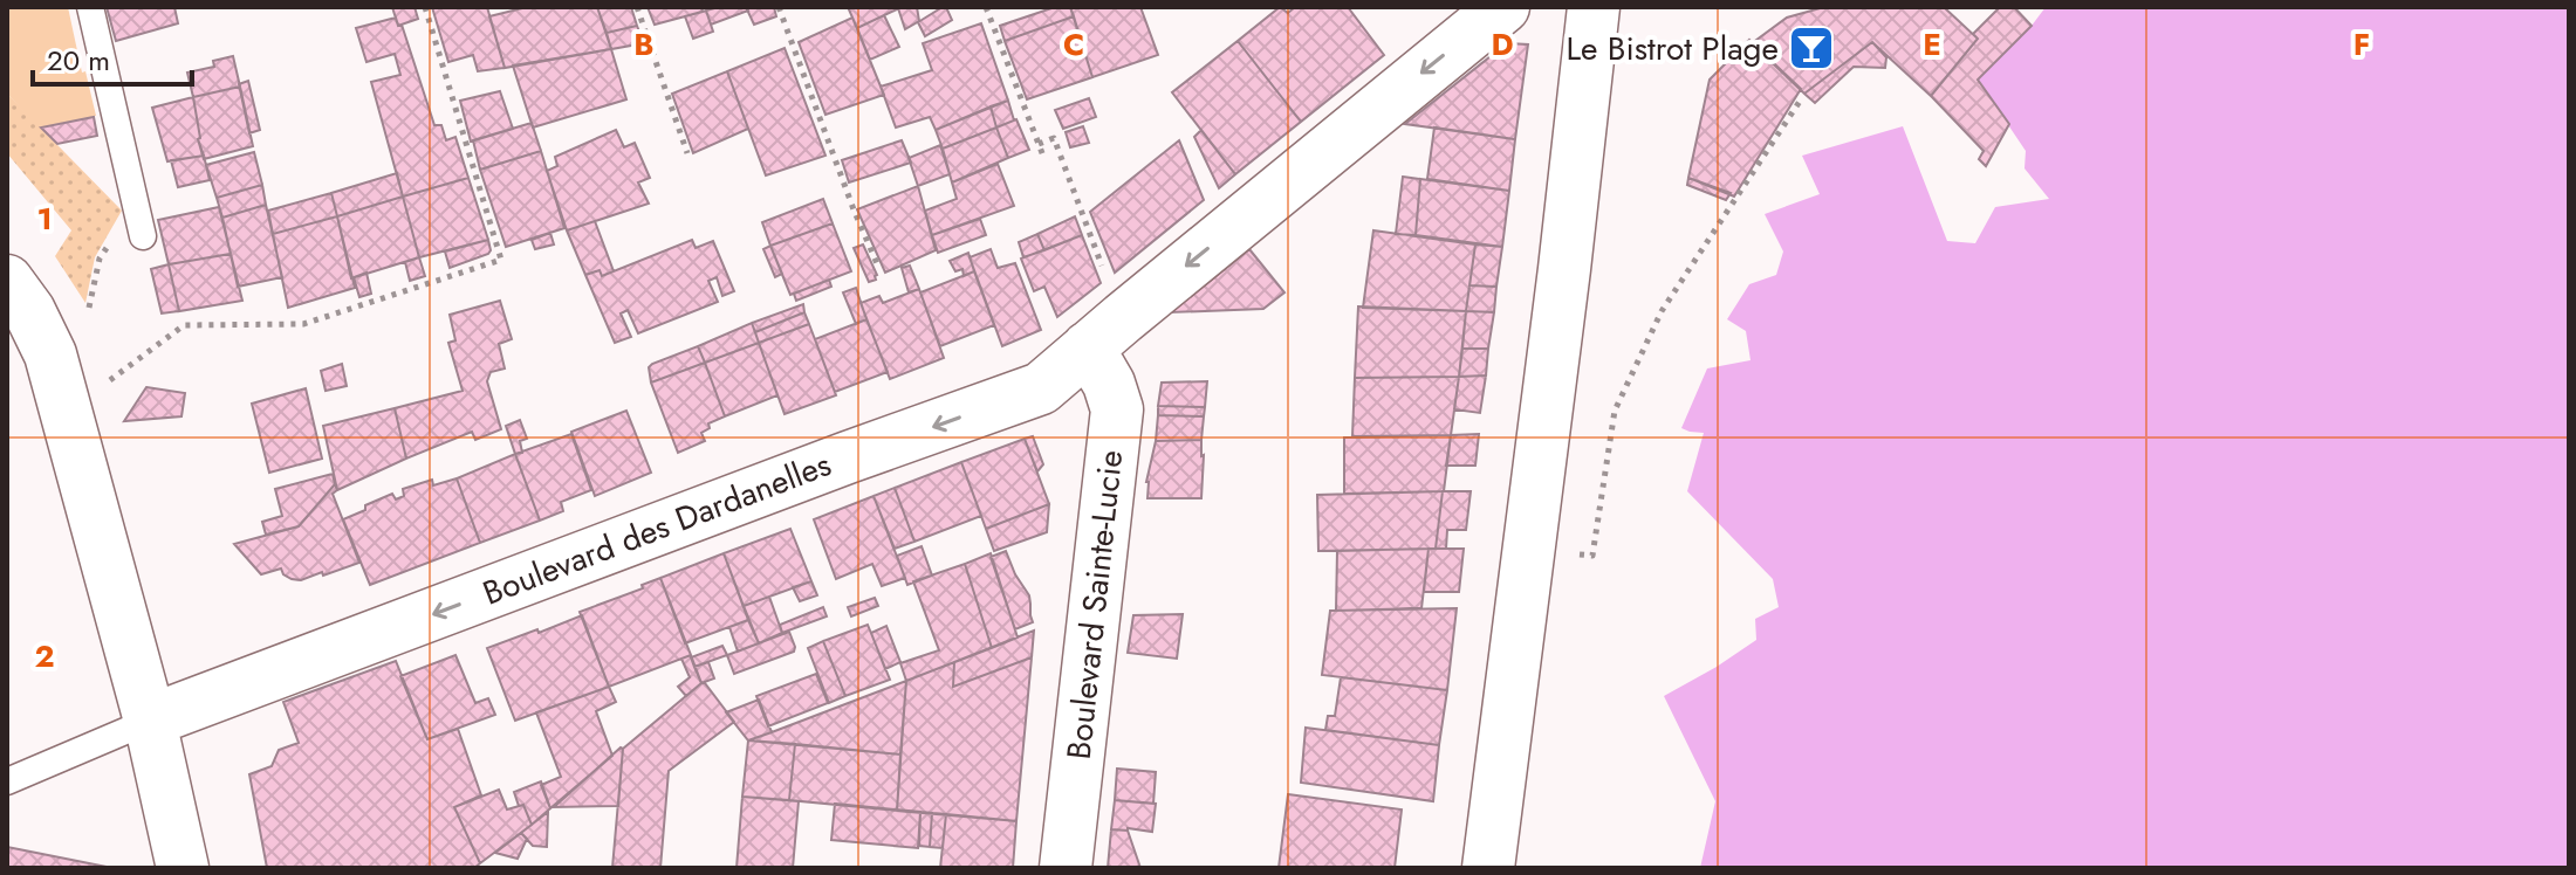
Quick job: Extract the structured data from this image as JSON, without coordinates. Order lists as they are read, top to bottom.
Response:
{
  "streets": {
    "street": ["Boulevard des Dardanelles", "Boulevard Sainte-Lucie"]
  },
  "crossings": [
    ["Boulevard des Dardanelles", "Boulevard Sainte-Lucie"]
  ],
  "one_way": ["Boulevard des Dardanelles"],
  "places": {
    "bar": ["Le Bistrot Plage"]
  },
  "scale_bar": "20 m",
  "grid": {
    "columns": [
      "B",
      "C",
      "D",
      "E",
      "F"
    ],
    "rows": ["1", "2"]
  }
}
